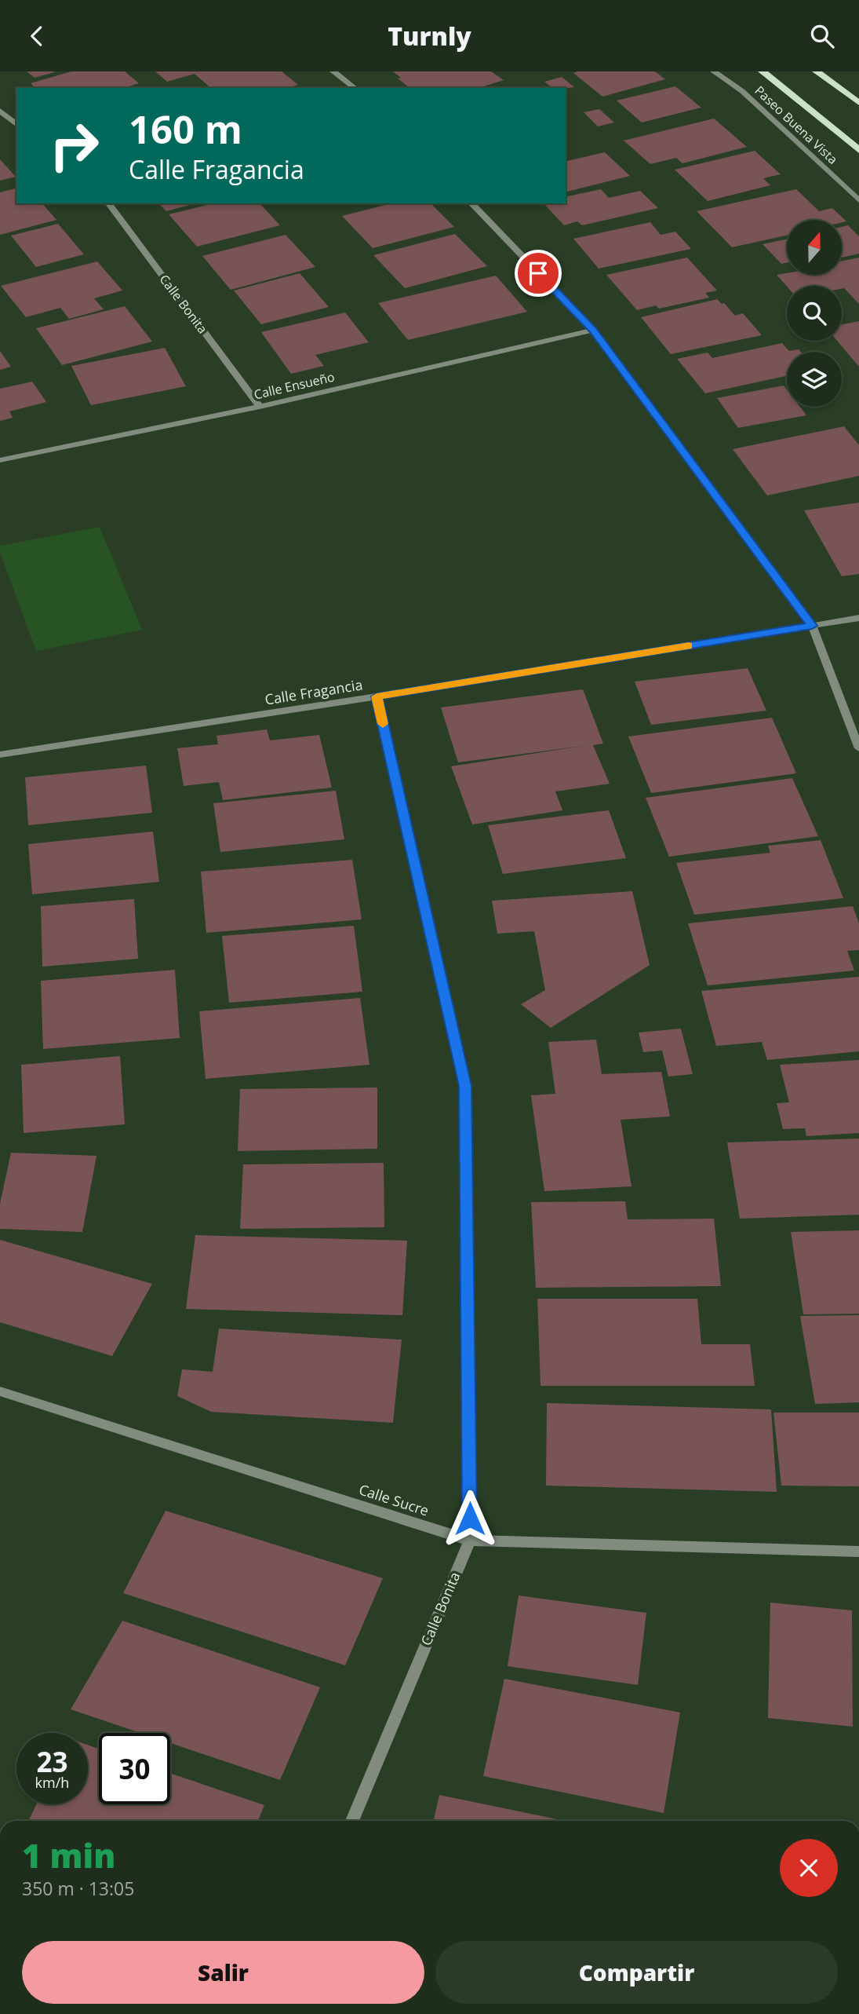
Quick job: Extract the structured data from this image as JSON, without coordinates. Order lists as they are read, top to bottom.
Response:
{
  "streets": {
    "street": [
      "Paseo Buena Vista",
      "Calle Bonita",
      "Calle Ensueño",
      "Calle Fragancia",
      "Calle Sucre"
    ]
  },
  "crossings": [
    ["Calle Bonita", "Calle Ensueño"],
    ["Calle Bonita", "Calle Fragancia"],
    ["Calle Bonita", "Calle Sucre"]
  ],
  "north": "top",
  "page": {
    "header": "Turnly",
    "turn": ["160 m", "Calle Fragancia"],
    "speed": "23 km/h",
    "limit": "30",
    "heading": ["1 min", "350 m · 13:05"],
    "buttons": ["Salir", "Compartir"]
  }
}
